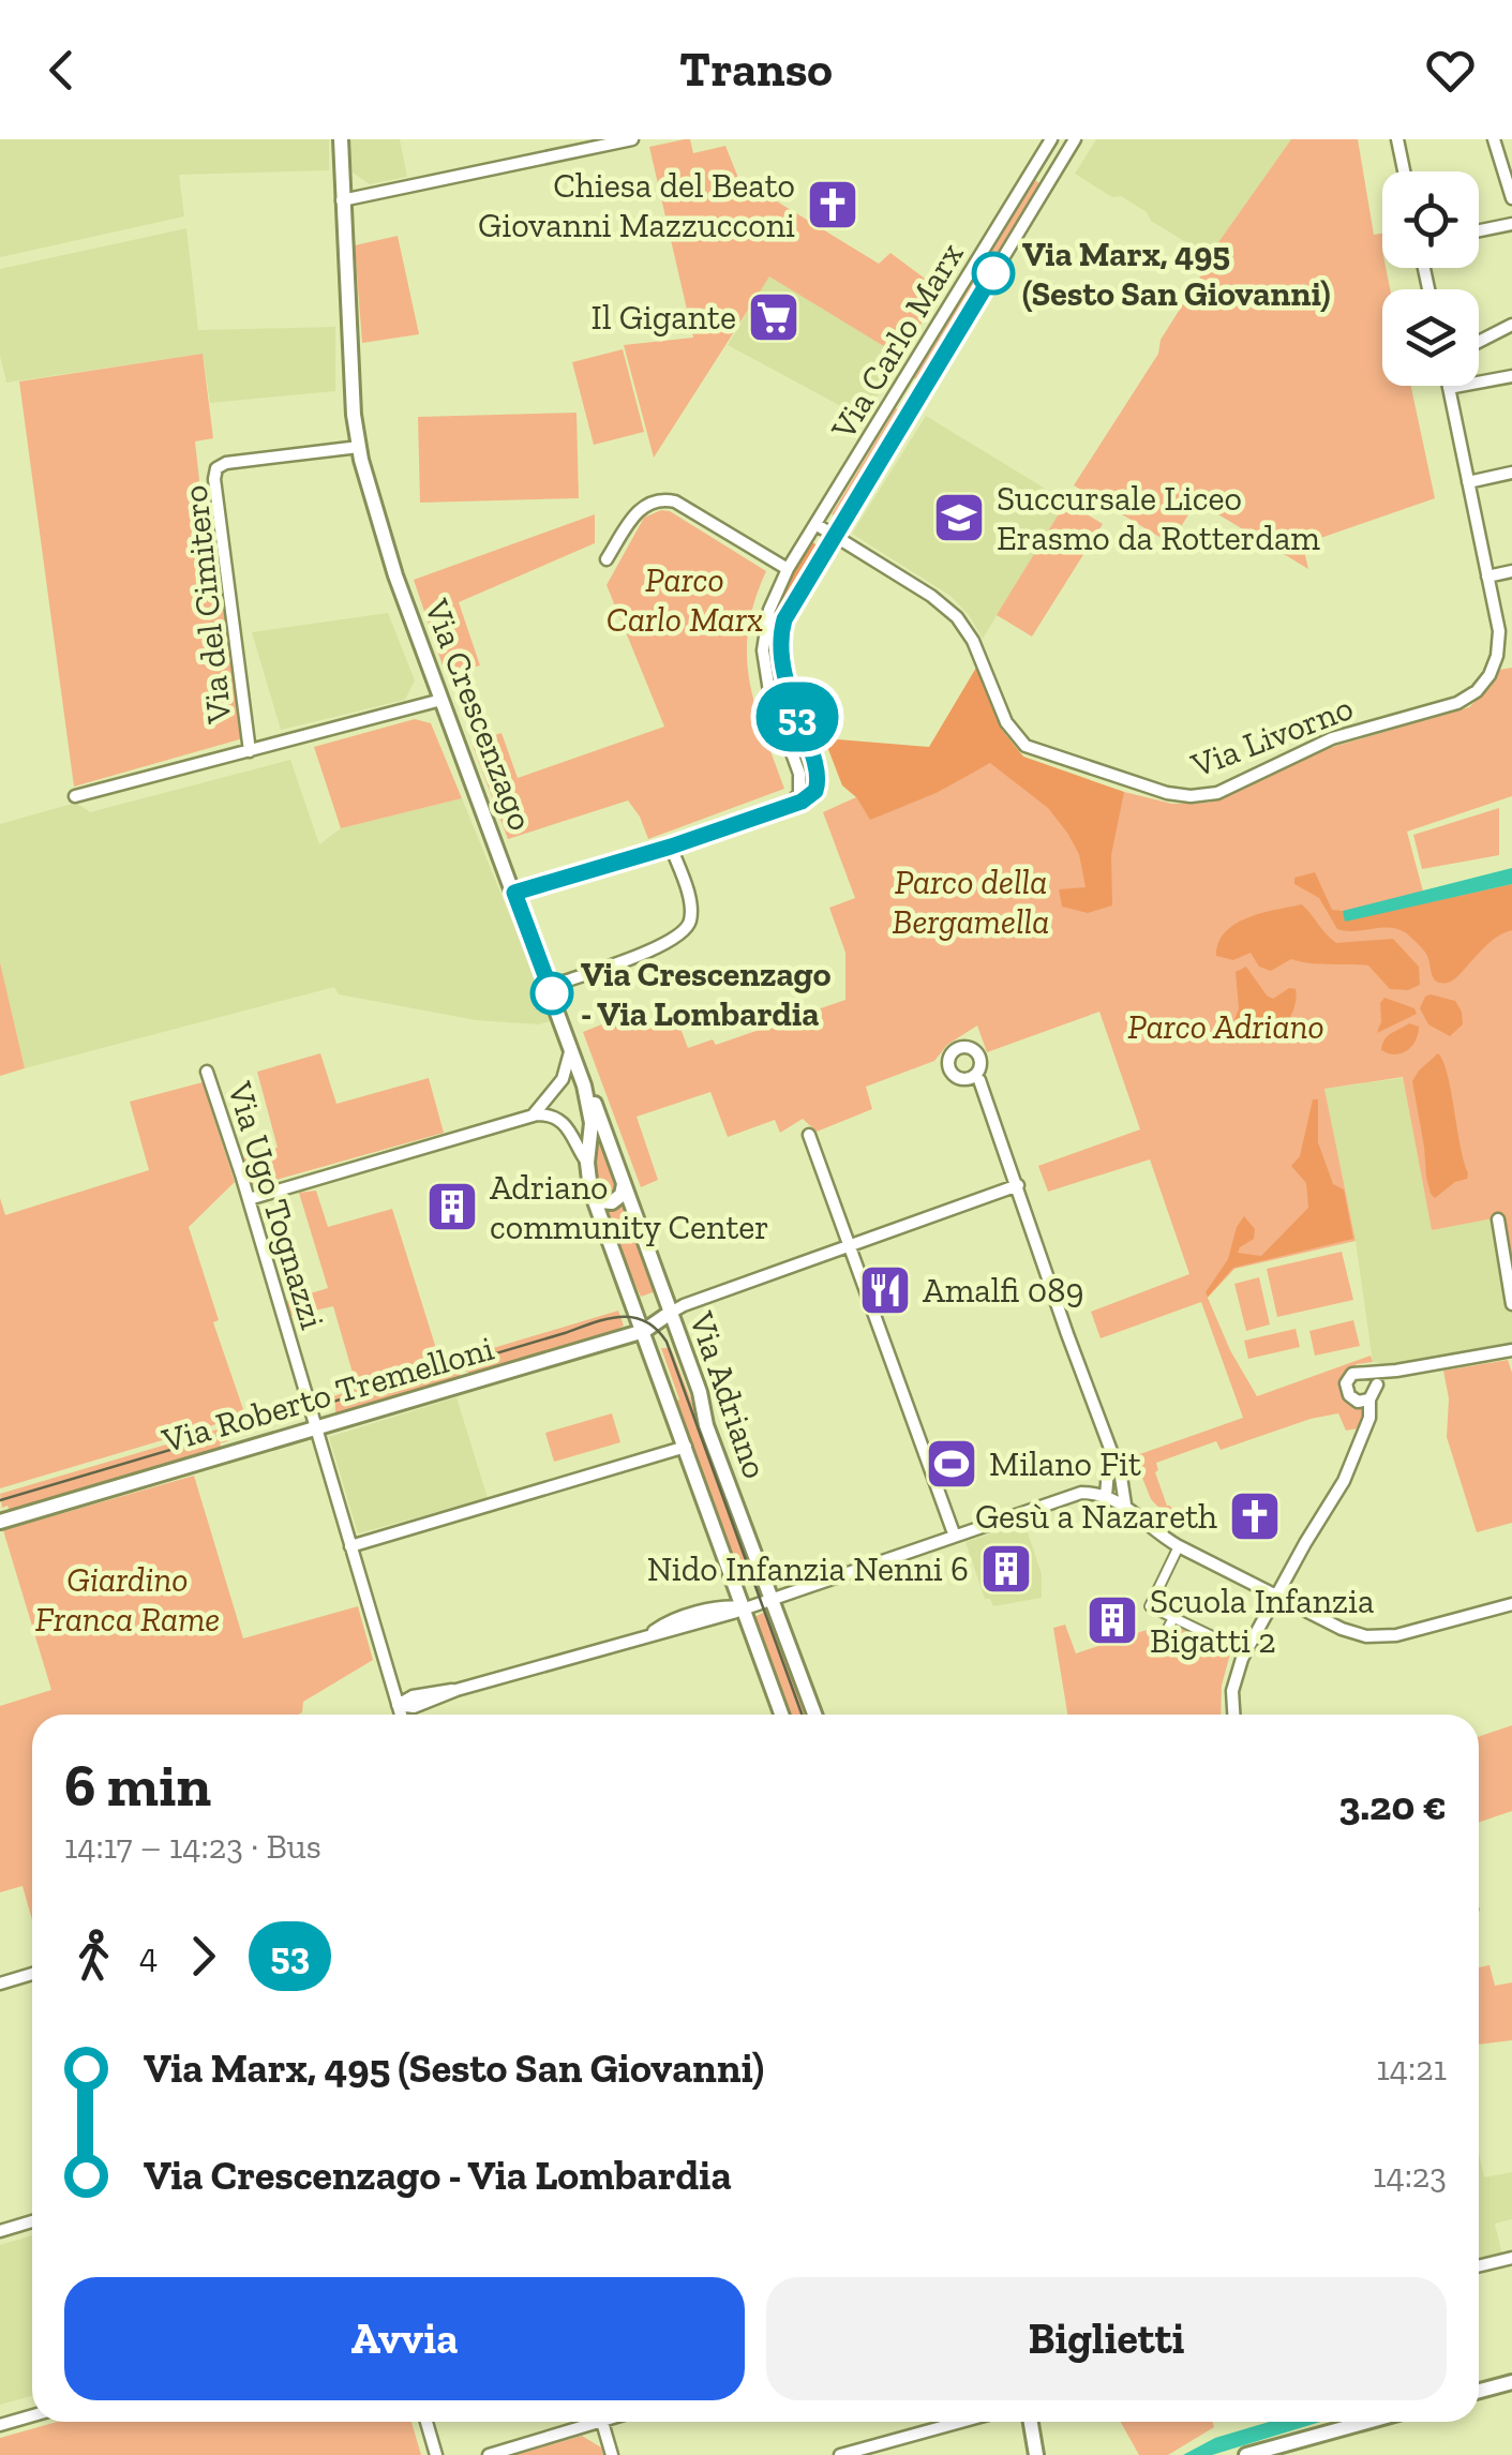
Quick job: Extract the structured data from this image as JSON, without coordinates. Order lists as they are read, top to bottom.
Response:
{
  "streets": {
    "street": [
      "Via Carlo Marx",
      "Via del Cimitero",
      "Via Crescenzago",
      "Via Livorno",
      "Via Ugo Tognazzi",
      "Via Roberto Tremelloni",
      "Via Adriano"
    ]
  },
  "crossings": [
    ["Via Carlo Marx", "Via Livorno"],
    ["Via del Cimitero", "Via Crescenzago"],
    ["Via Crescenzago", "Via Adriano"],
    ["Via Ugo Tognazzi", "Via Roberto Tremelloni"],
    ["Via Roberto Tremelloni", "Via Adriano"]
  ],
  "parks": [
    "Parco Carlo Marx",
    "Parco della Bergamella",
    "Parco Adriano",
    "Giardino Franca Rame"
  ],
  "places": {
    "church": ["Chiesa del Beato Giovanni Mazzucconi", "Gesù a Nazareth"],
    "other": ["Via Marx, 495 (Sesto San Giovanni)", "Via Crescenzago - Via Lombardia"],
    "supermarket": ["Il Gigante"],
    "school or university": ["Succursale Liceo Erasmo da Rotterdam"],
    "building": ["Adriano community Center", "Nido Infanzia Nenni 6", "Scuola Infanzia Bigatti 2"],
    "restaurant": ["Amalfi 089"],
    "sports": ["Milano Fit"]
  },
  "lines": ["bus line 53"],
  "page": {
    "header": "Transo",
    "on_map": "53",
    "heading": ["6 min", "14:17 – 14:23 · Bus", "3.20 €"],
    "legs": ["4", "53"],
    "list": [
      {
        "name": "Via Marx, 495 (Sesto San Giovanni)",
        "value": "14:21"
      },
      {
        "name": "Via Crescenzago - Via Lombardia",
        "value": "14:23"
      }
    ],
    "buttons": ["Avvia", "Biglietti"]
  }
}
